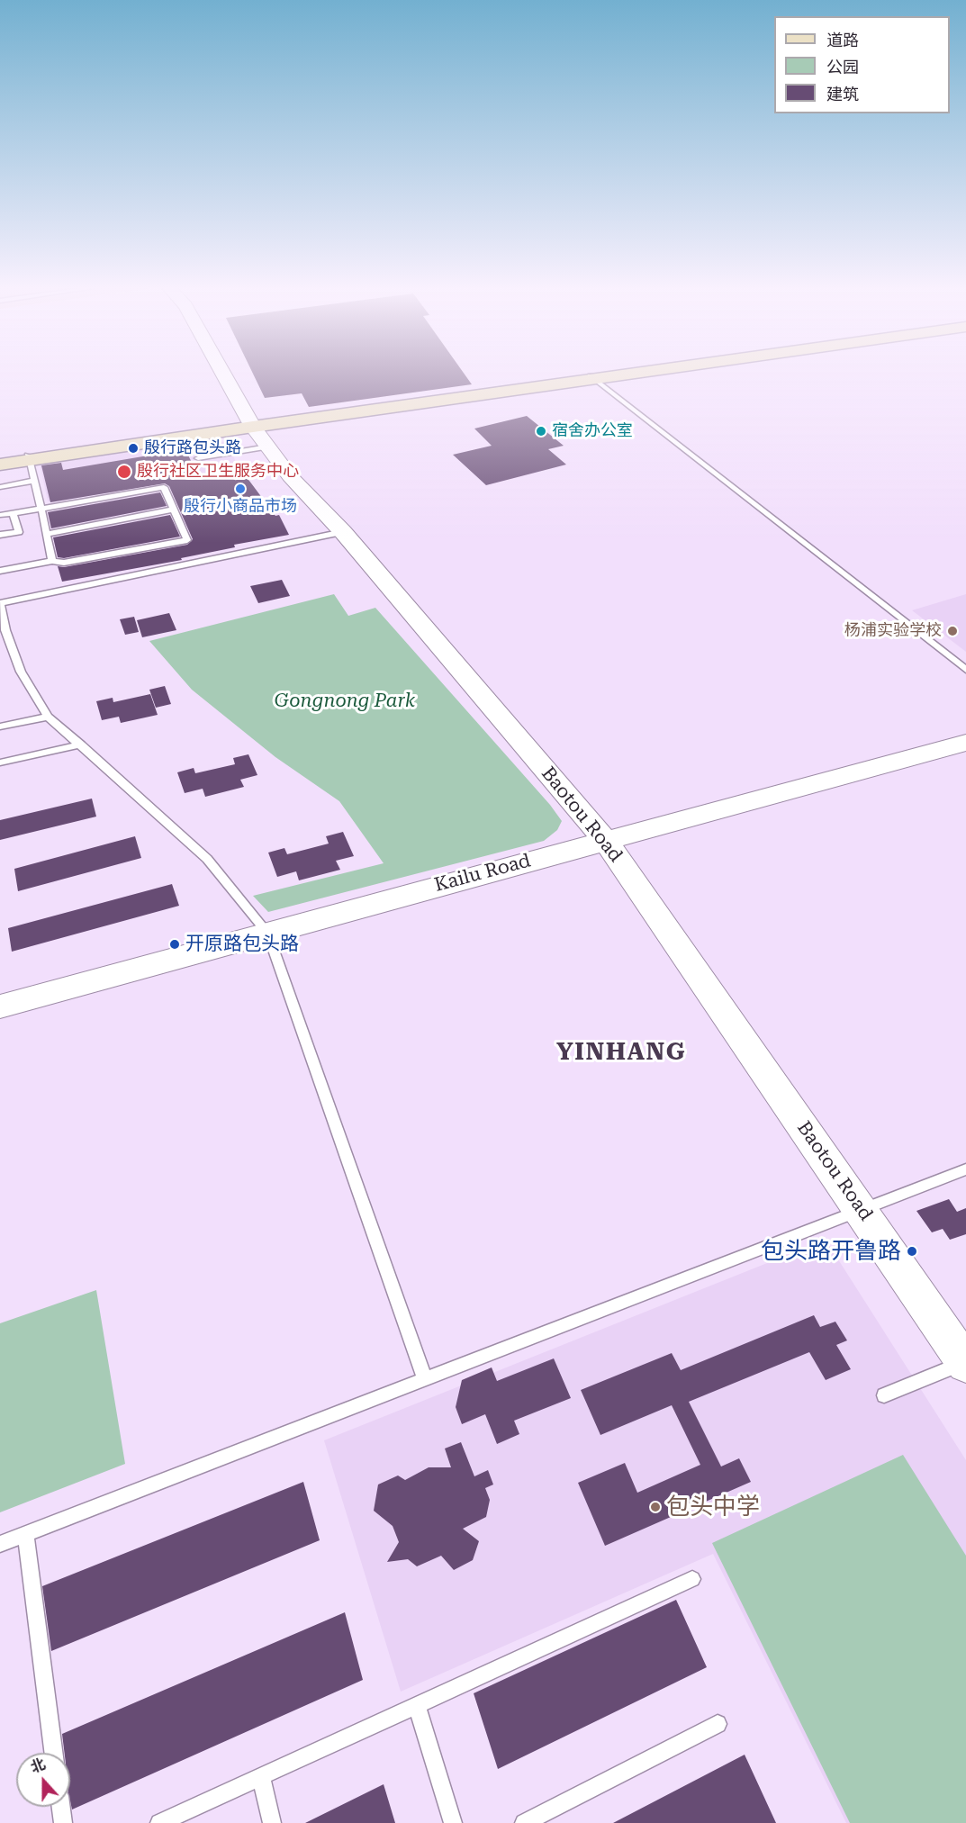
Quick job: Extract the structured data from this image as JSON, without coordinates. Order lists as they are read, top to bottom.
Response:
{
  "streets": {
    "street": ["Baotou Road", "Kailu Road"]
  },
  "crossings": [
    ["Baotou Road", "Kailu Road"]
  ],
  "districts": ["YINHANG"],
  "parks": ["Gongnong Park"],
  "places": [
    "宿舍办公室",
    "殷行路包头路",
    "殷行社区卫生服务中心",
    "殷行小商品市场",
    "杨浦实验学校",
    "开原路包头路",
    "包头路开鲁路",
    "包头中学"
  ],
  "legend": ["道路", "公园", "建筑"],
  "north": "top"
}
